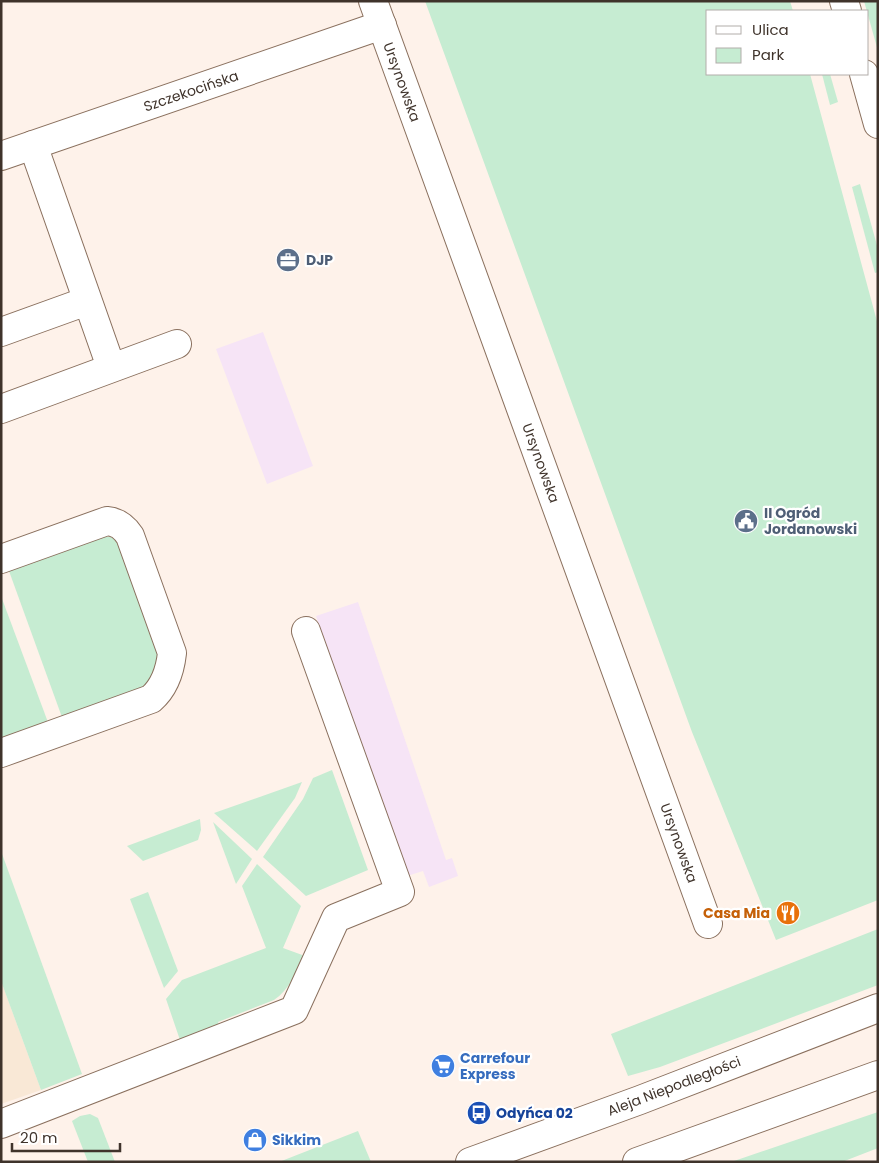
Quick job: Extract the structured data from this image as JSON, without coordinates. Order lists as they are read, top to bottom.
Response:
{
  "streets": {
    "street": ["Ursynowska", "Szczekocińska", "Aleja Niepodległości"]
  },
  "crossings": [
    ["Ursynowska", "Szczekocińska"]
  ],
  "places": {
    "office": ["DJP"],
    "public building": ["II Ogród Jordanowski"],
    "restaurant": ["Casa Mia"],
    "supermarket": ["Carrefour Express"],
    "bus stop": ["Odyńca 02"],
    "shop": ["Sikkim"]
  },
  "legend": ["Ulica", "Park"],
  "scale_bar": "20 m"
}
